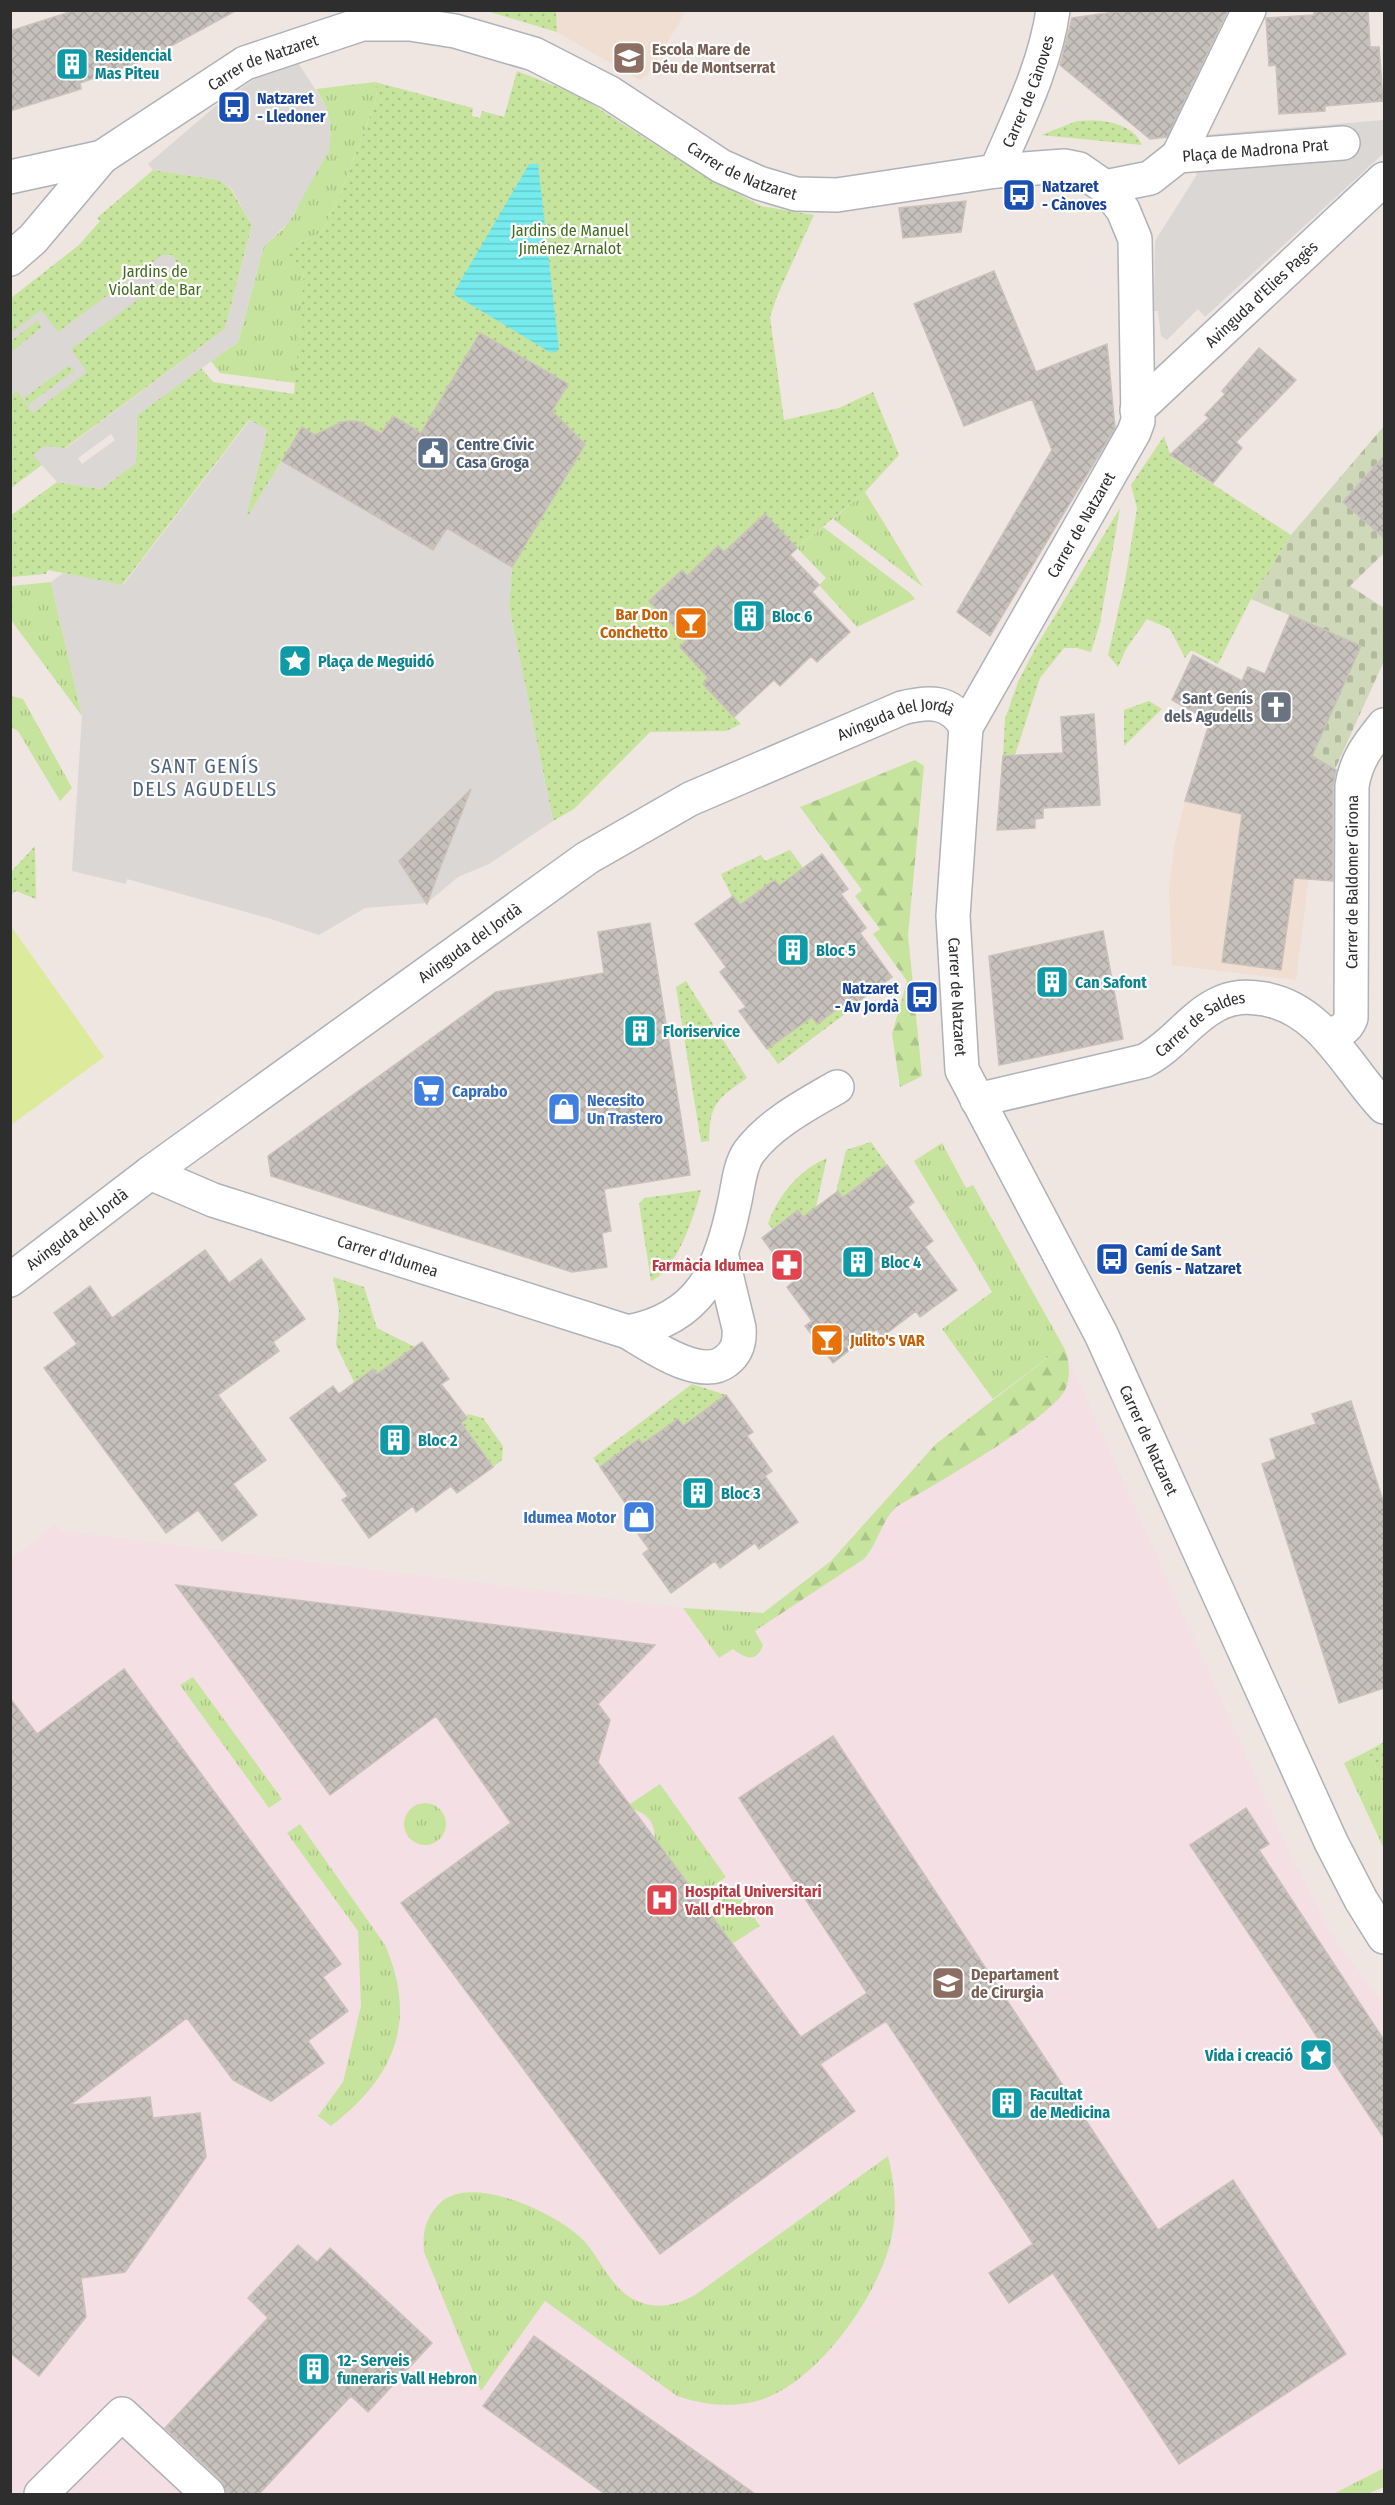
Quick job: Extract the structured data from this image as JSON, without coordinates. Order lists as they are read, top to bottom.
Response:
{
  "streets": {
    "street": [
      "Carrer de Natzaret",
      "Carrer de Cànoves",
      "Plaça de Madrona Prat",
      "Avinguda d'Elies Pagès",
      "Avinguda del Jordà",
      "Carrer de Baldomer Girona",
      "Carrer de Saldes",
      "Carrer d'Idumea"
    ]
  },
  "crossings": [
    ["Carrer de Natzaret", "Carrer de Cànoves"],
    ["Carrer de Natzaret", "Plaça de Madrona Prat"],
    ["Carrer de Natzaret", "Avinguda d'Elies Pagès"],
    ["Carrer de Natzaret", "Avinguda del Jordà"],
    ["Carrer de Natzaret", "Carrer de Saldes"],
    ["Avinguda del Jordà", "Carrer d'Idumea"],
    ["Carrer de Baldomer Girona", "Carrer de Saldes"]
  ],
  "districts": ["SANT GENÍS DELS AGUDELLS"],
  "parks": ["Jardins de Manuel Jiménez Arnalot", "Jardins de Violant de Bar"],
  "places": {
    "school or university": ["Escola Mare de Déu de Montserrat", "Departament de Cirurgia"],
    "building": [
      "Residencial Mas Piteu",
      "Bloc 6",
      "Bloc 5",
      "Can Safont",
      "Floriservice",
      "Bloc 4",
      "Bloc 2",
      "Bloc 3",
      "Facultat de Medicina",
      "12- Serveis funeraris Vall Hebron"
    ],
    "bus stop": [
      "Natzaret - Lledoner",
      "Natzaret - Cànoves",
      "Natzaret - Av Jordà",
      "Camí de Sant Genís - Natzaret"
    ],
    "public building": ["Centre Cívic Casa Groga"],
    "bar": ["Bar Don Conchetto", "Julito's VAR"],
    "place": ["Plaça de Meguidó", "Vida i creació"],
    "church": ["Sant Genís dels Agudells"],
    "supermarket": ["Caprabo"],
    "shop": ["Necesito Un Trastero", "Idumea Motor"],
    "pharmacy": ["Farmàcia Idumea"],
    "hospital": ["Hospital Universitari Vall d'Hebron"]
  }
}
